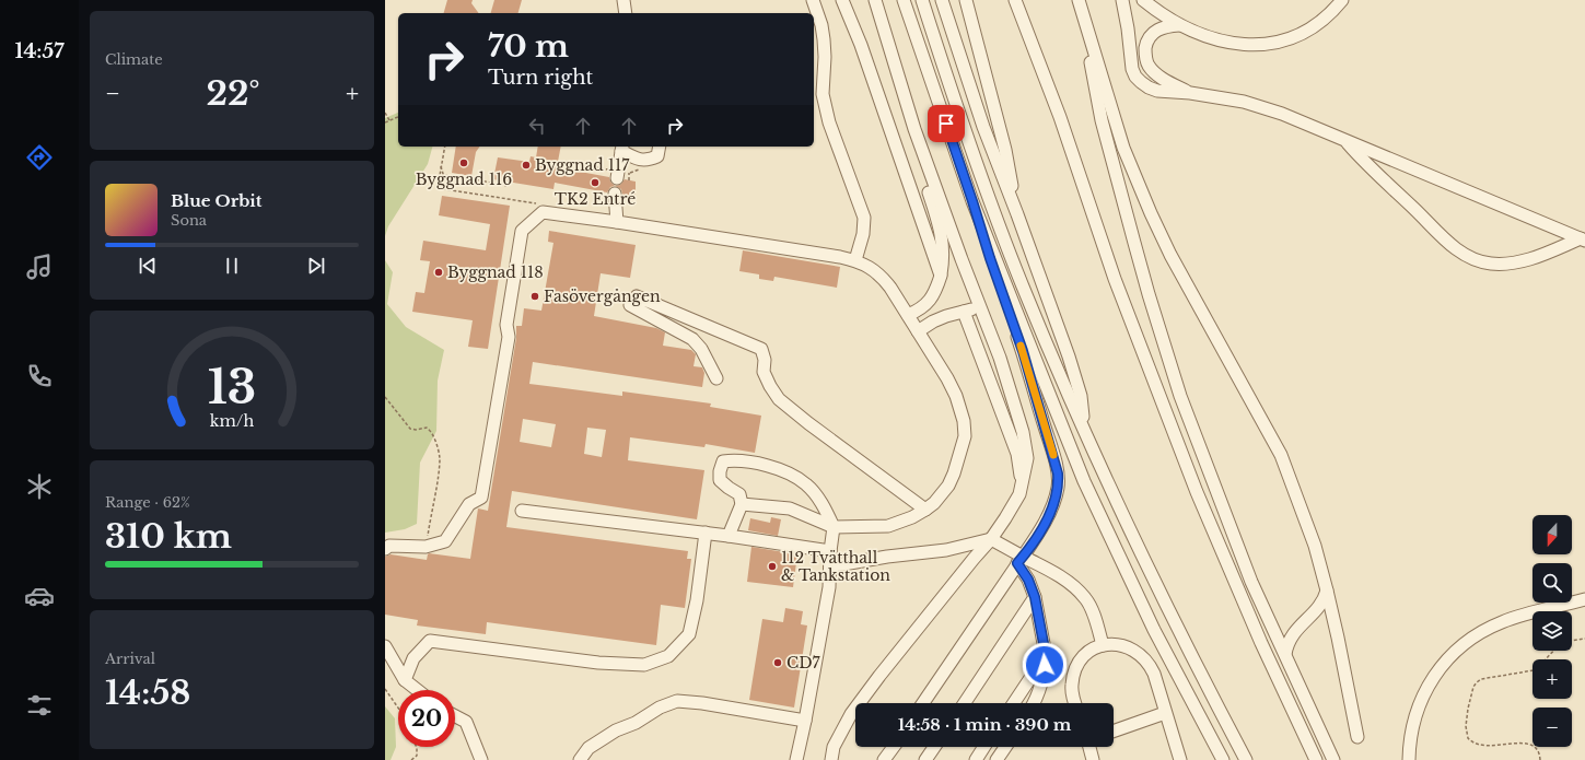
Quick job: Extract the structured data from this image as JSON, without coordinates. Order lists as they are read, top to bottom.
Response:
{
  "places": [
    "Byggnad 116",
    "Byggnad 117",
    "TK2 Entré",
    "Byggnad 118",
    "Fasövergången",
    "112 Tvätthall & Tankstation",
    "CD7"
  ],
  "north": "bottom",
  "page": {
    "tabs": "14:57",
    "tile": [
      "Climate",
      ["Range · 62%", "310 km"],
      ["Arrival", "14:58"]
    ],
    "turn": ["70 m", "Turn right"],
    "heat": ["−", "22°", "+"],
    "song": ["Blue Orbit", "Sona"],
    "map_buttons": ["+", "−"],
    "limit": "20",
    "trip": "14:58 · 1 min · 390 m",
    "gauge": ["13", "km/h"]
  }
}
